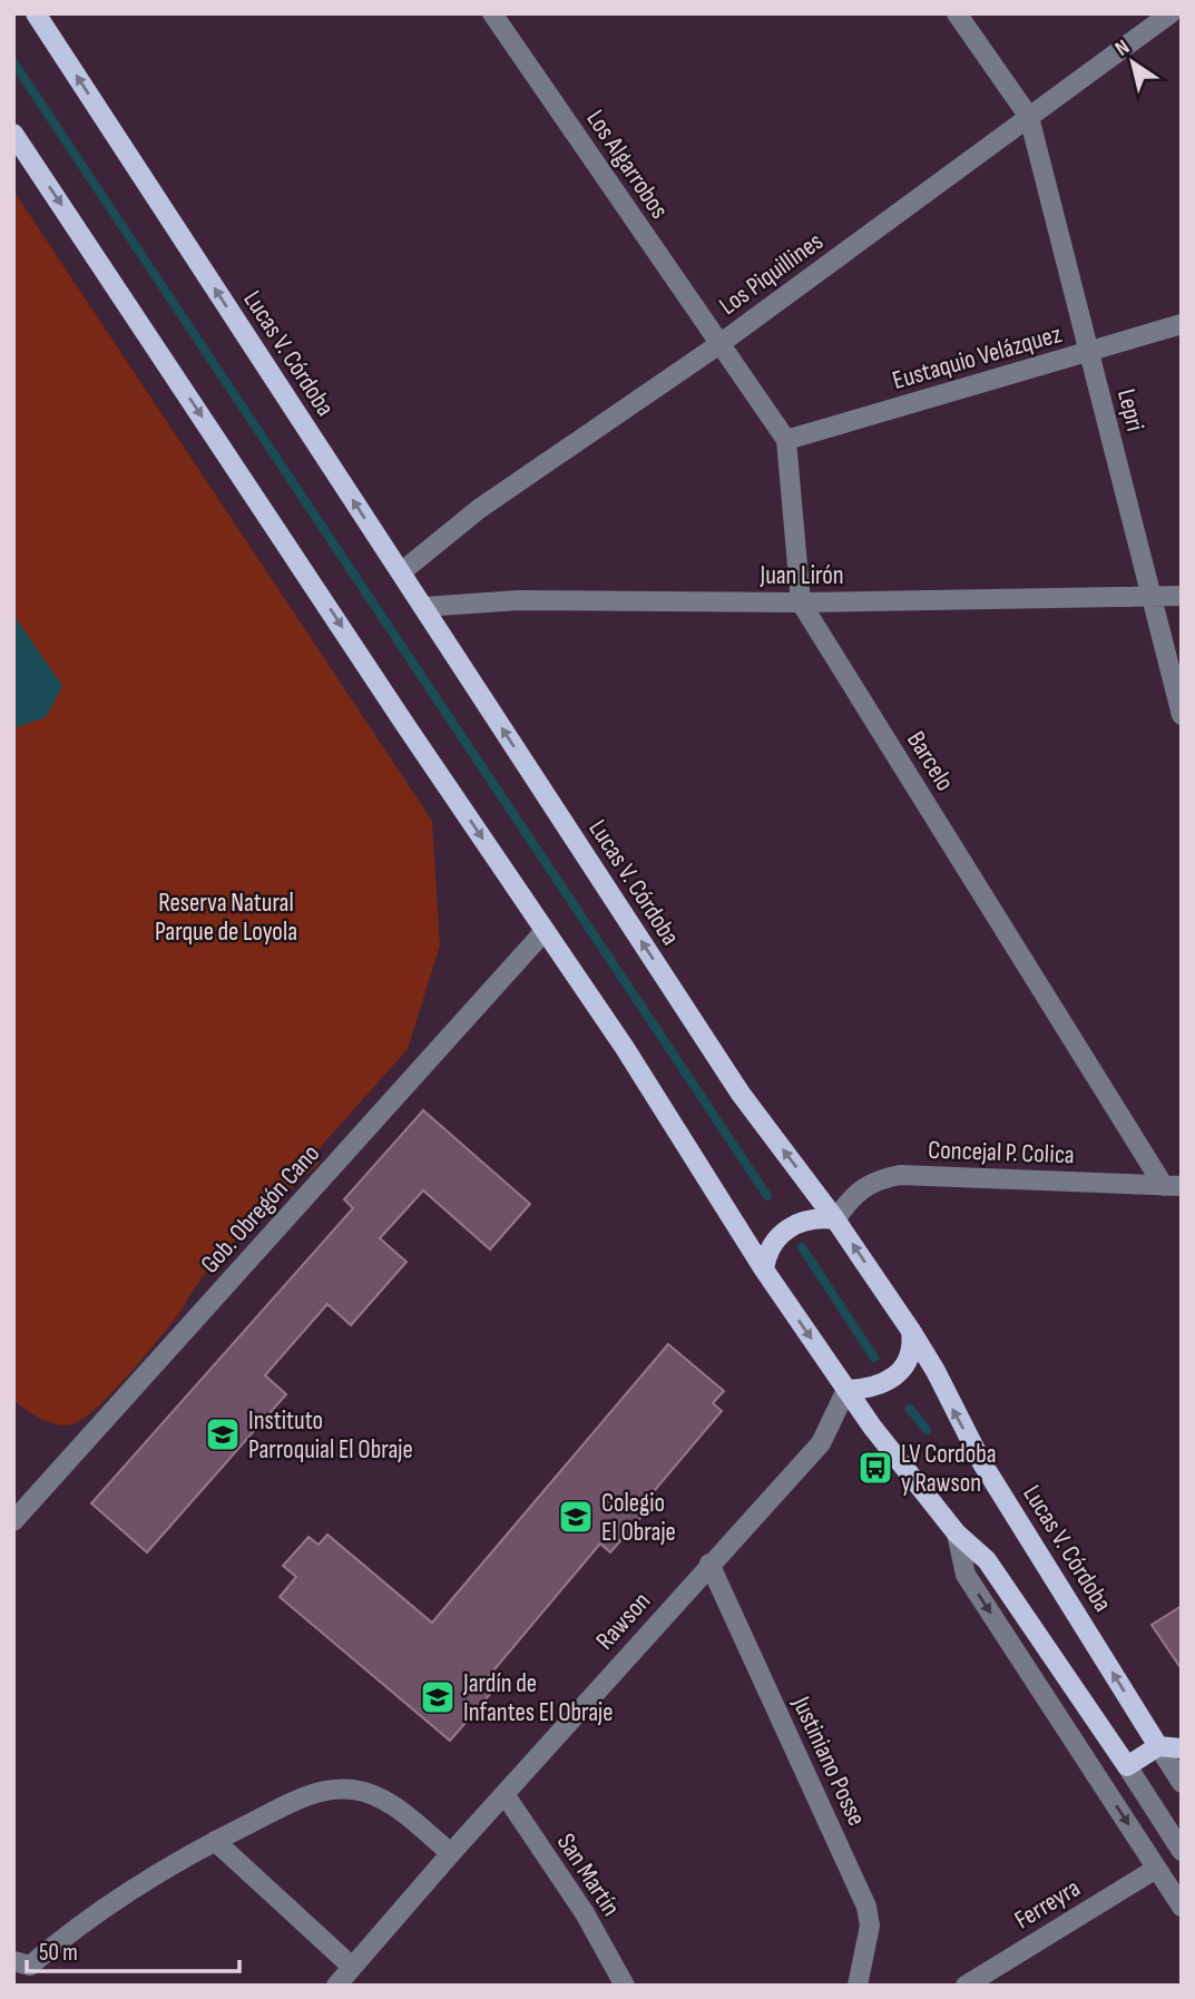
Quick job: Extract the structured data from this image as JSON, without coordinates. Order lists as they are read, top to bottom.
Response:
{
  "streets": {
    "main road": ["Lucas V. Córdoba"],
    "street": [
      "Los Algarrobos",
      "Los Piquillines",
      "Eustaquio Velázquez",
      "Lepri",
      "Juan Lirón",
      "Barcelo",
      "Concejal P. Colica",
      "Gob. Obregón Cano",
      "Rawson",
      "Justiniano Posse",
      "San Martín",
      "Ferreyra"
    ]
  },
  "crossings": [
    ["Los Algarrobos", "Los Piquillines"],
    ["Los Algarrobos", "Barcelo"],
    ["Los Piquillines", "Lucas V. Córdoba"],
    ["Los Piquillines", "Lepri"],
    ["Los Piquillines", "Barcelo"],
    ["Lucas V. Córdoba", "Juan Lirón"],
    ["Lucas V. Córdoba", "Concejal P. Colica"],
    ["Eustaquio Velázquez", "Lepri"],
    ["Eustaquio Velázquez", "Barcelo"],
    ["Lepri", "Juan Lirón"],
    ["Juan Lirón", "Barcelo"],
    ["Barcelo", "Concejal P. Colica"],
    ["Rawson", "Justiniano Posse"],
    ["Rawson", "San Martín"]
  ],
  "parks": ["Reserva Natural Parque de Loyola"],
  "places": {
    "school or university": ["Instituto Parroquial El Obraje", "Colegio El Obraje", "Jardín de Infantes El Obraje"],
    "bus stop": ["LV Cordoba y Rawson"]
  },
  "scale_bar": "50 m",
  "north": "top left"
}
